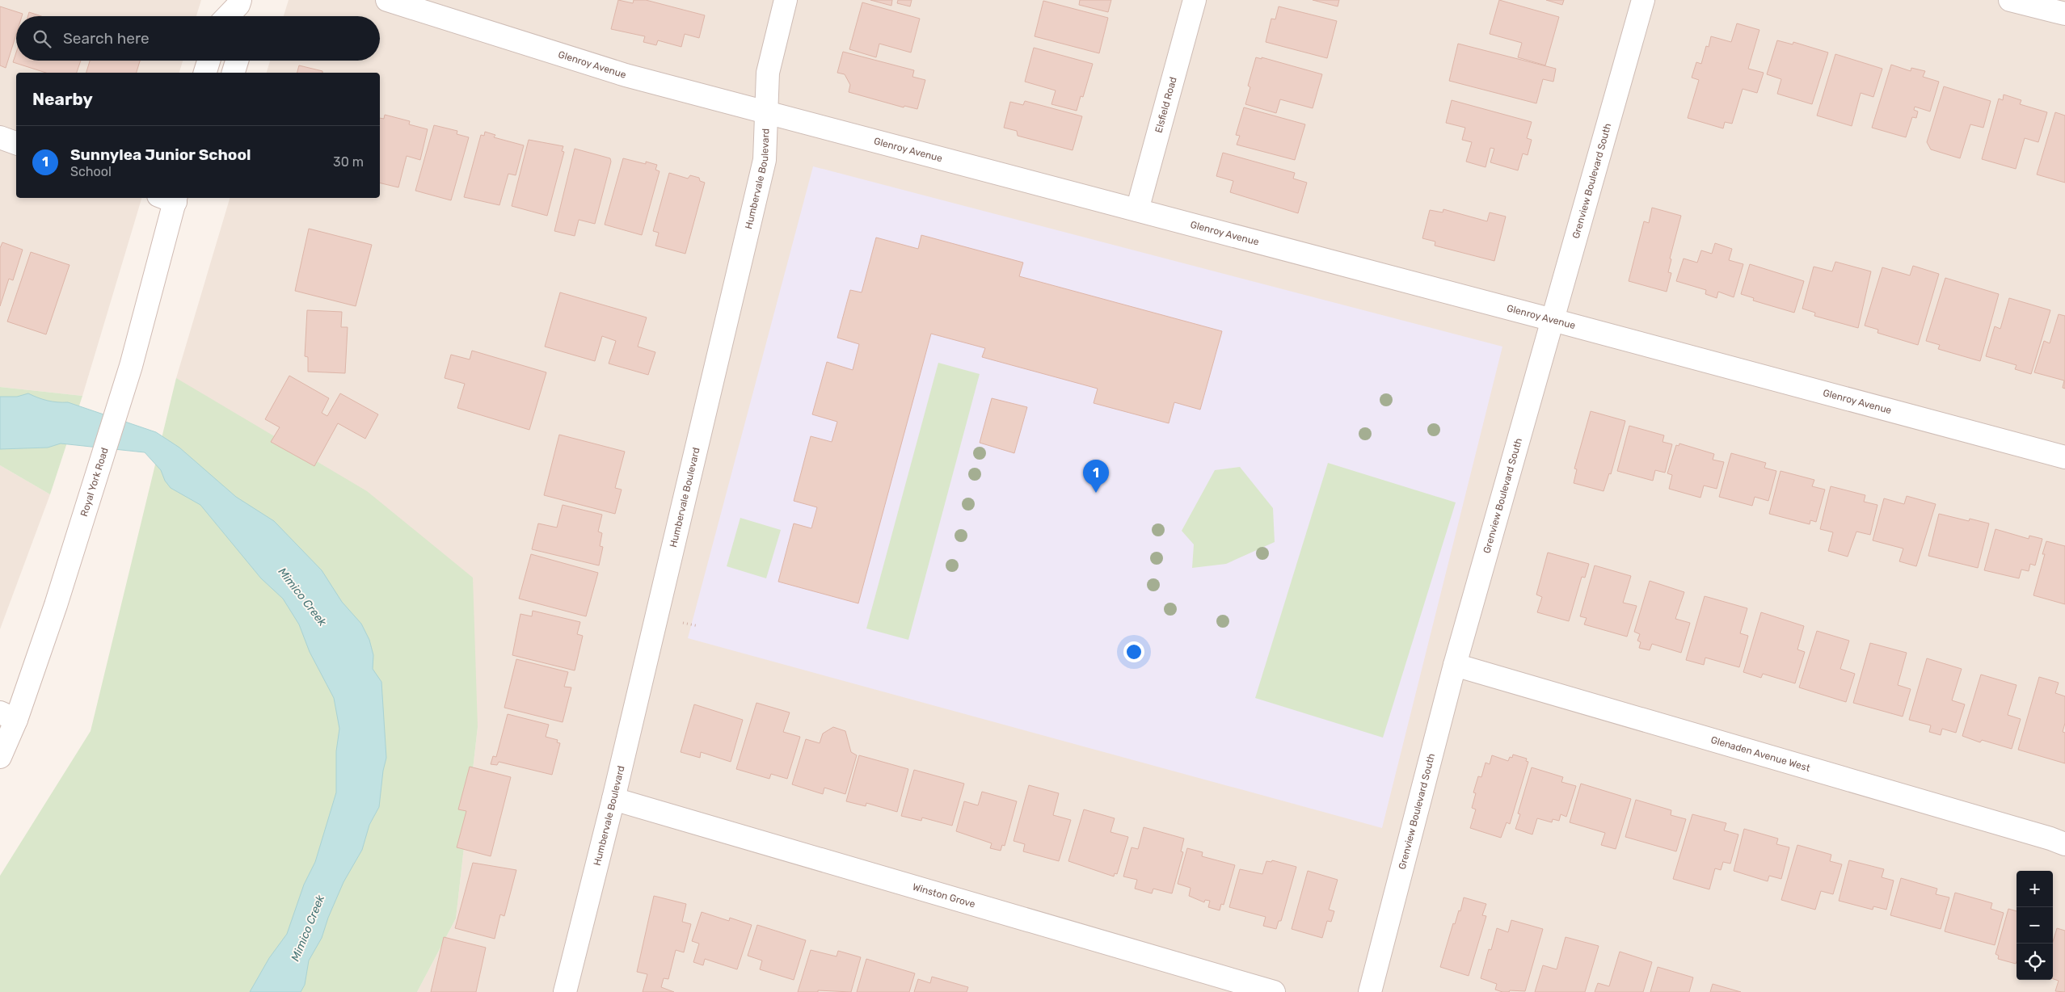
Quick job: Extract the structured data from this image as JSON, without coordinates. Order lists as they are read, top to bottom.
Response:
{
  "streets": {
    "street": [
      "Glenroy Avenue",
      "Elsfield Road",
      "Humbervale Boulevard",
      "Grenview Boulevard South",
      "Royal York Road",
      "Glenaden Avenue West",
      "Winston Grove"
    ]
  },
  "crossings": [
    ["Glenroy Avenue", "Elsfield Road"],
    ["Glenroy Avenue", "Humbervale Boulevard"],
    ["Glenroy Avenue", "Grenview Boulevard South"],
    ["Humbervale Boulevard", "Winston Grove"],
    ["Grenview Boulevard South", "Glenaden Avenue West"]
  ],
  "water": ["Mimico Creek"],
  "page": {
    "search": "Search here",
    "heading": "Nearby",
    "list": [
      {
        "mark": "1",
        "name": "Sunnylea Junior School",
        "note": "School",
        "value": "30 m"
      }
    ],
    "pins": "1",
    "map_buttons": ["+", "−"]
  }
}
